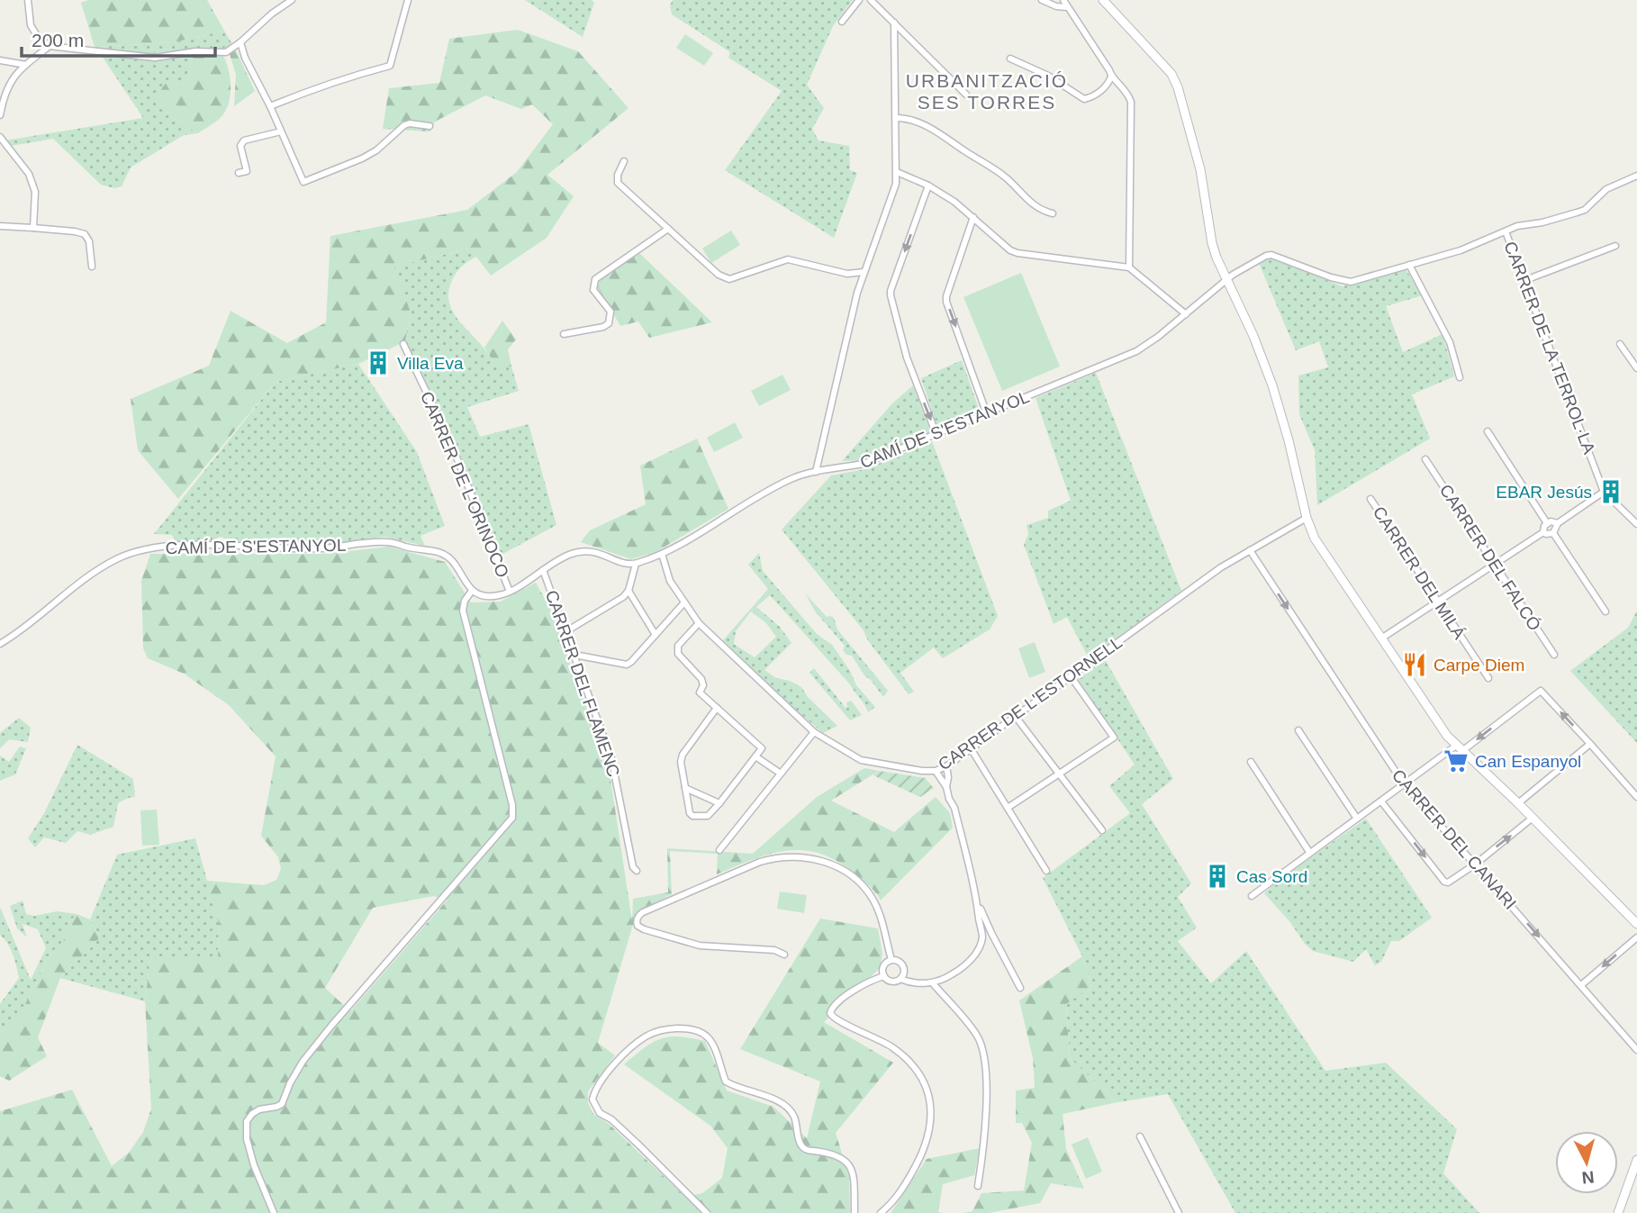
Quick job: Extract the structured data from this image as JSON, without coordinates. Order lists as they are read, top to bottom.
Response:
{
  "streets": {
    "street": [
      "CARRER DE LA TERROL·LA",
      "CAMÍ DE S'ESTANYOL",
      "CARRER DE L'ORINOCO",
      "CARRER DEL FALCÓ",
      "CARRER DEL MILÁ",
      "CARRER DEL FLAMENC",
      "CARRER DE L'ESTORNELL",
      "CARRER DEL CANARI"
    ]
  },
  "crossings": [
    ["CARRER DE LA TERROL·LA", "CAMÍ DE S'ESTANYOL"],
    ["CAMÍ DE S'ESTANYOL", "CARRER DE L'ESTORNELL"],
    ["CARRER DE L'ESTORNELL", "CARRER DEL CANARI"]
  ],
  "one_way": ["CARRER DEL CANARI"],
  "districts": ["URBANITZACIÓ SES TORRES"],
  "places": {
    "building": ["Villa Eva", "EBAR Jesús", "Cas Sord"],
    "restaurant": ["Carpe Diem"],
    "supermarket": ["Can Espanyol"]
  },
  "scale_bar": "200 m",
  "north": "bottom"
}
